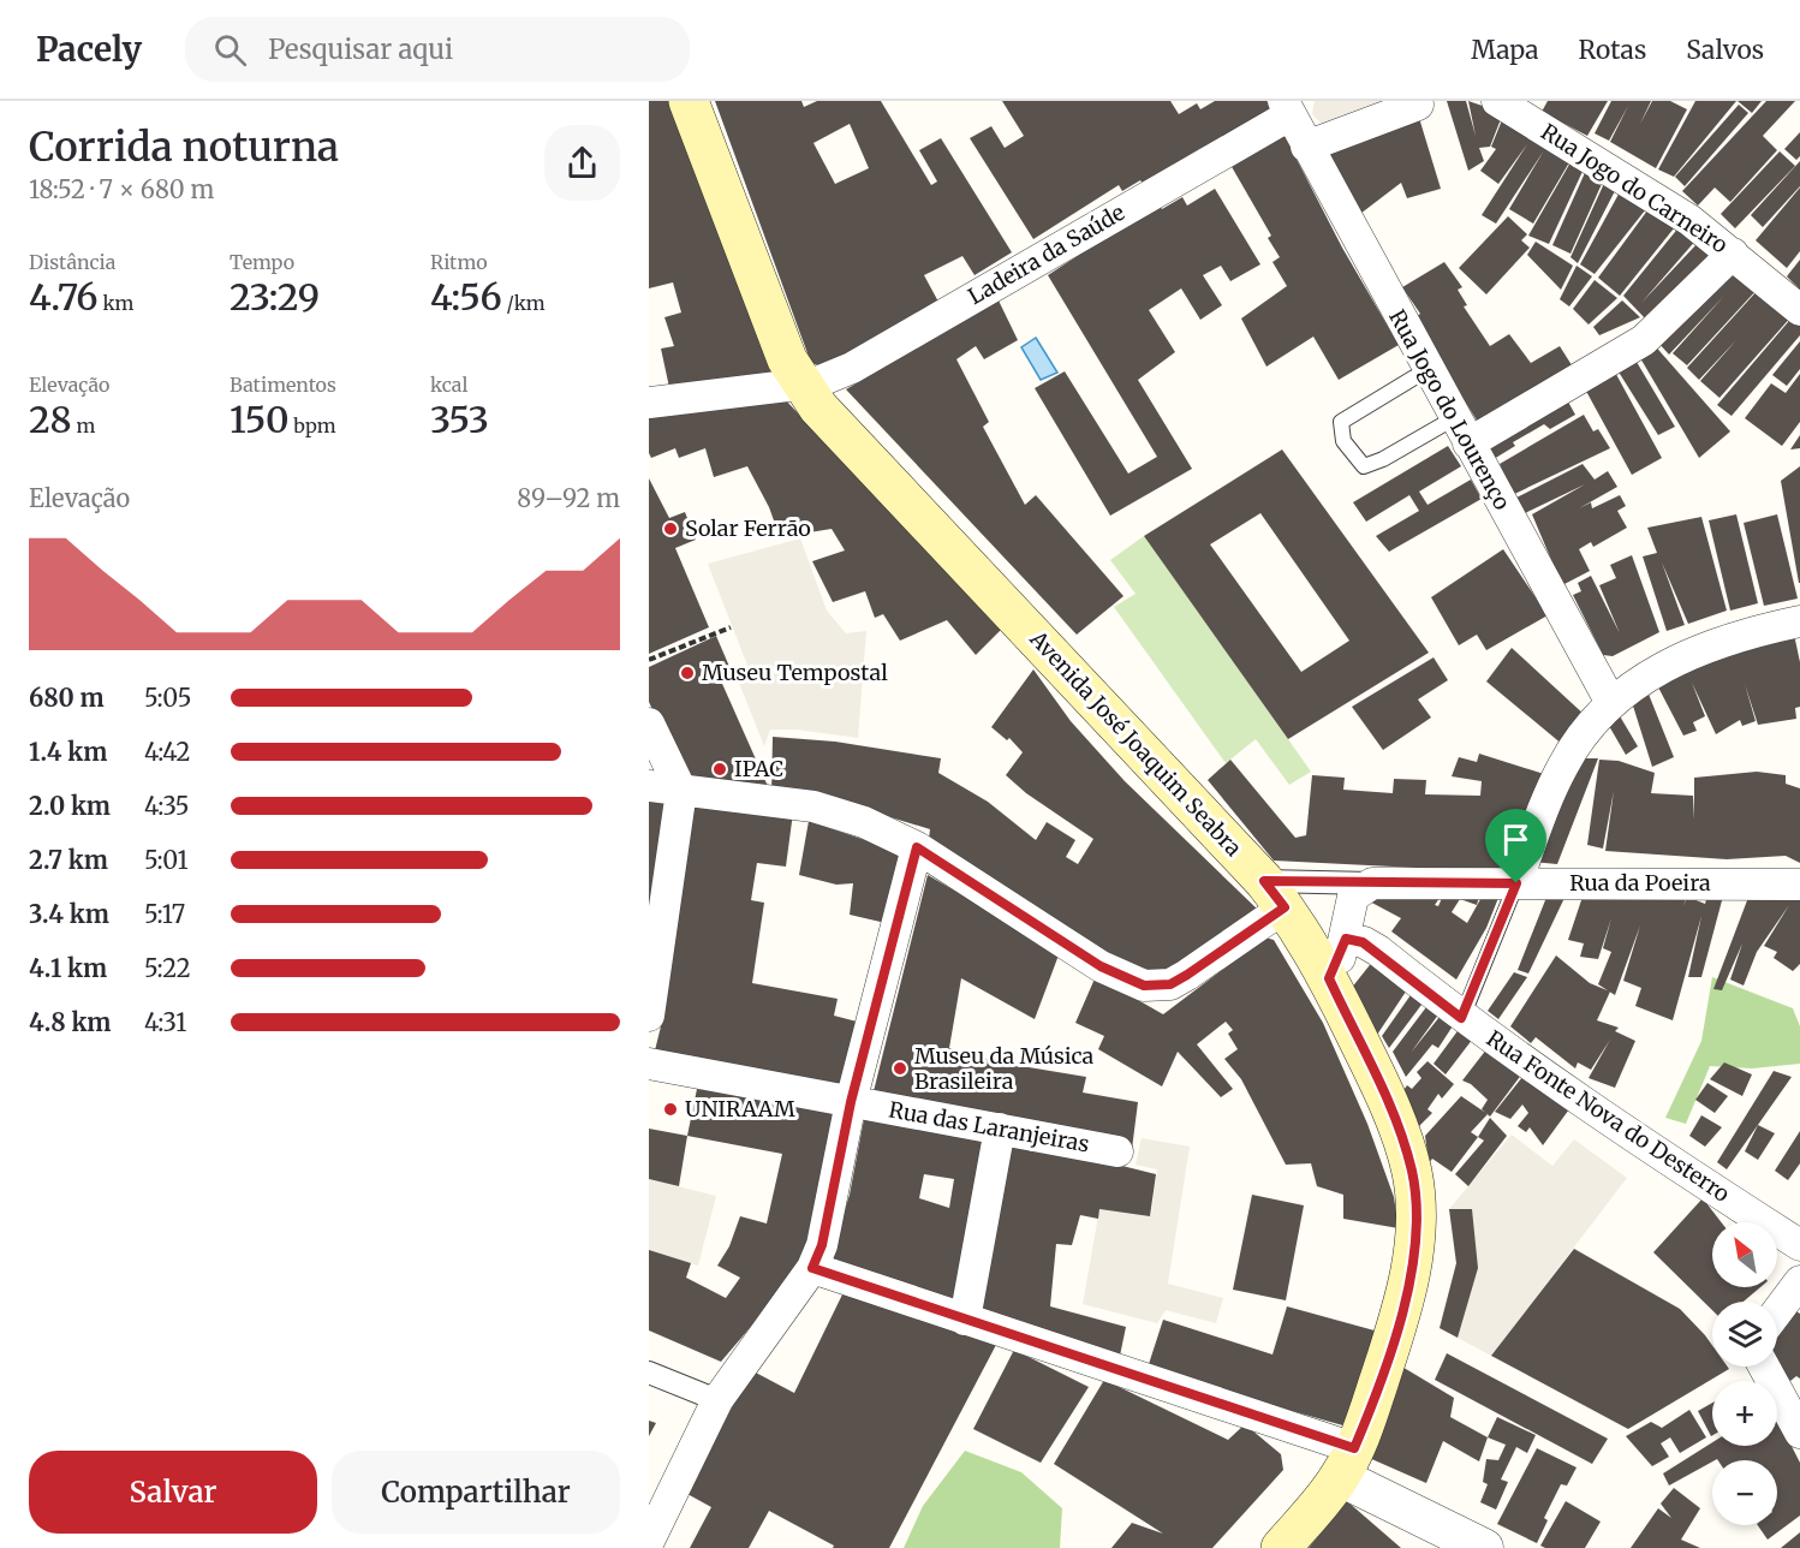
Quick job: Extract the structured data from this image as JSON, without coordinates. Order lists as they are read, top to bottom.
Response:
{
  "streets": {
    "main road": ["Avenida José Joaquim Seabra"],
    "street": [
      "Rua Jogo do Carneiro",
      "Ladeira da Saúde",
      "Rua Jogo do Lourenço",
      "Rua da Poeira",
      "Rua Fonte Nova do Desterro",
      "Rua das Laranjeiras"
    ]
  },
  "crossings": [
    ["Ladeira da Saúde", "Rua Jogo do Lourenço"],
    ["Ladeira da Saúde", "Avenida José Joaquim Seabra"],
    ["Avenida José Joaquim Seabra", "Rua da Poeira"]
  ],
  "places": [
    "Solar Ferrão",
    "Museu Tempostal",
    "IPAC",
    "Museu da Música Brasileira",
    "UNIRAAM"
  ],
  "north": "top left",
  "page": {
    "header": "Pacely",
    "search": "Pesquisar aqui",
    "nav": ["Mapa", "Rotas", "Salvos"],
    "heading": ["Corrida noturna", "18:52 · 7 × 680 m"],
    "stats": [
      ["Distância", "4.76 km"],
      ["Tempo", "23:29"],
      ["Ritmo", "4:56 /km"],
      ["Elevação", "28 m"],
      ["Batimentos", "150 bpm"],
      ["kcal", "353"]
    ],
    "chart": ["Elevação", "89–92 m"],
    "list": [
      {
        "name": "680 m",
        "note": "5:05"
      },
      {
        "name": "1.4 km",
        "note": "4:42"
      },
      {
        "name": "2.0 km",
        "note": "4:35"
      },
      {
        "name": "2.7 km",
        "note": "5:01"
      },
      {
        "name": "3.4 km",
        "note": "5:17"
      },
      {
        "name": "4.1 km",
        "note": "5:22"
      },
      {
        "name": "4.8 km",
        "note": "4:31"
      }
    ],
    "map_buttons": ["+", "−"],
    "buttons": ["Salvar", "Compartilhar"]
  }
}
